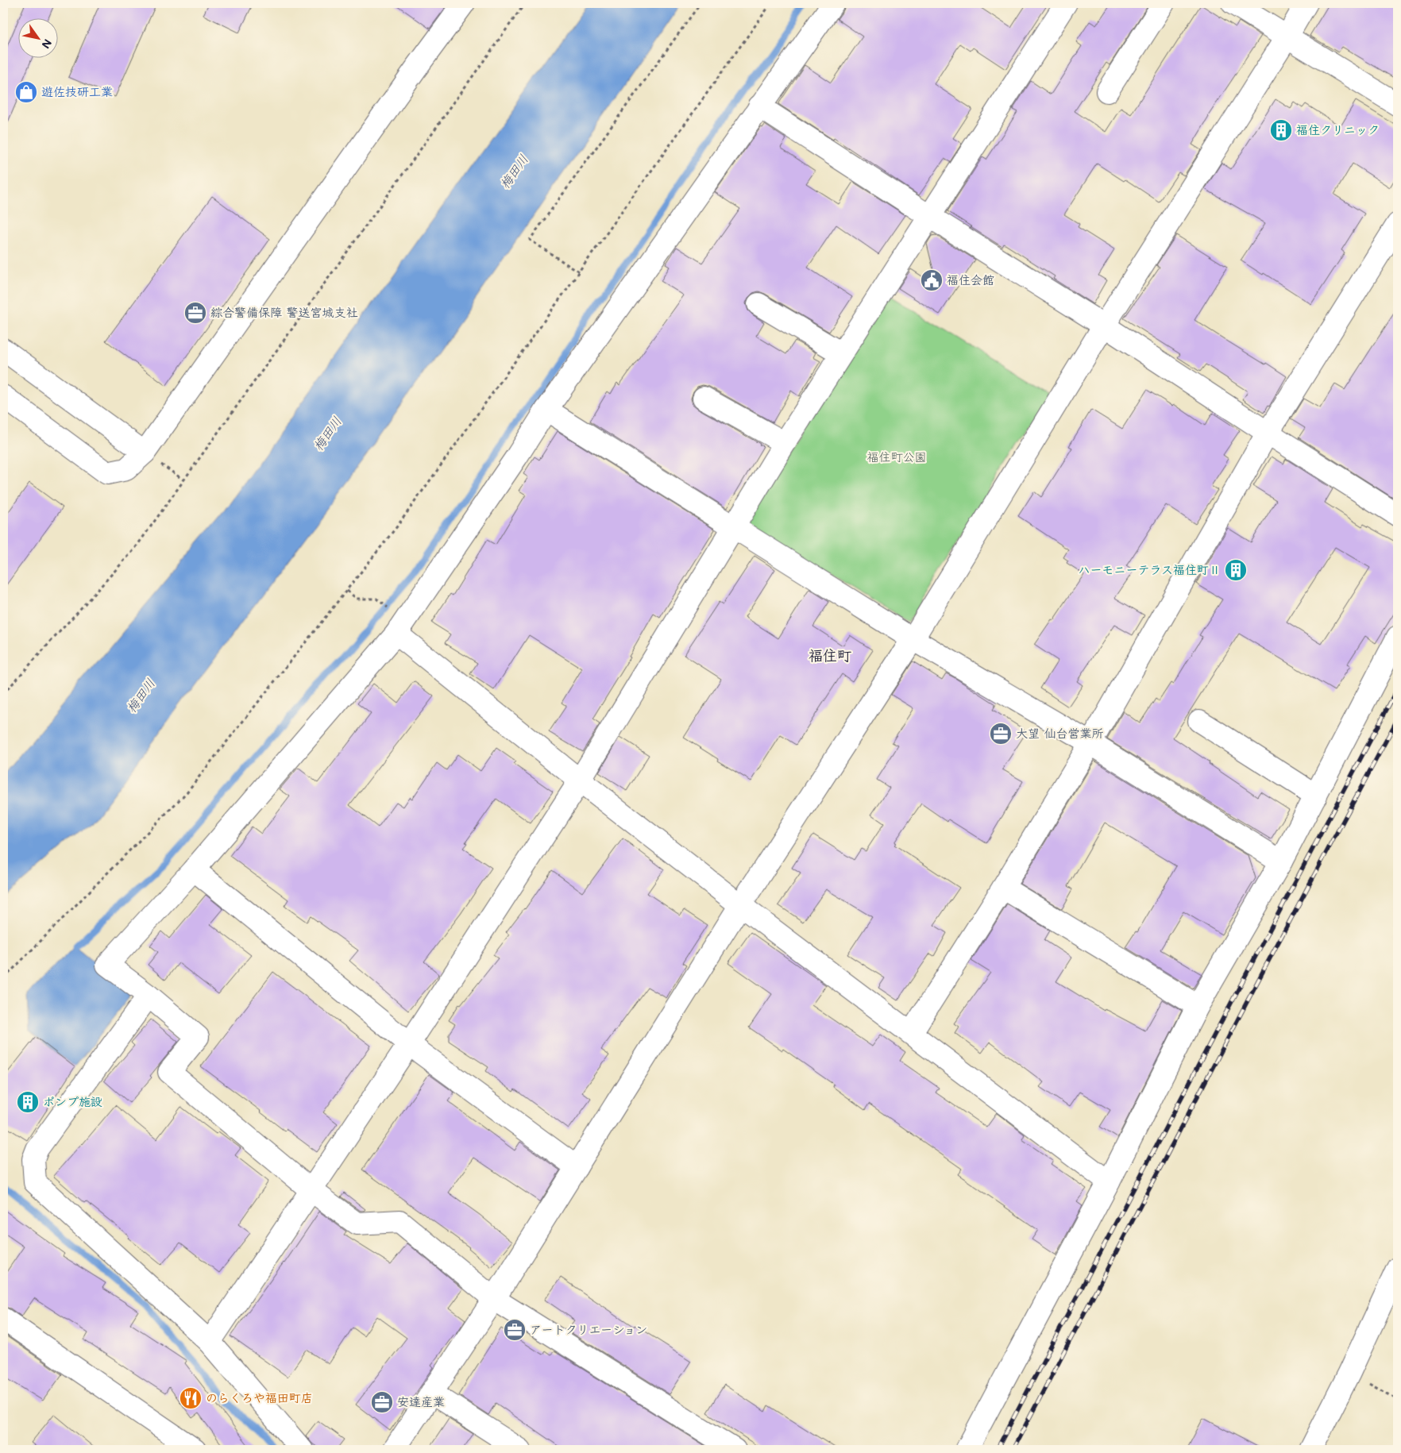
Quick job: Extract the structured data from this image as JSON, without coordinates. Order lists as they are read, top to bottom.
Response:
{
  "districts": ["福住町"],
  "water": ["梅田川"],
  "parks": ["福住町公園"],
  "places": {
    "shop": ["遊佐技研工業"],
    "building": ["福住クリニック", "ハーモニーテラス福住町Ⅱ", "ポンプ施設"],
    "public building": ["福住会館"],
    "office": [
      "綜合警備保障 警送宮城支社",
      "大望 仙台営業所",
      "アートクリエーション",
      "安達産業"
    ],
    "restaurant": ["のらくろや福田町店"]
  },
  "north": "bottom right"
}
